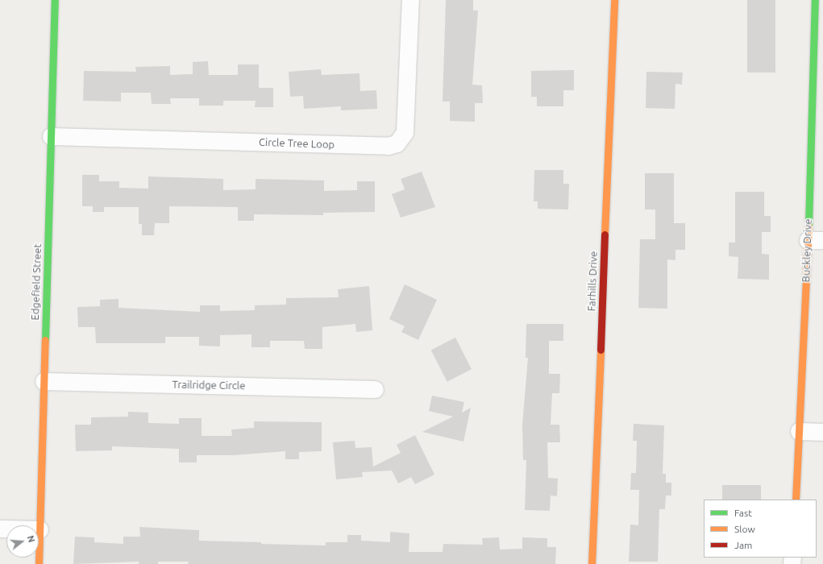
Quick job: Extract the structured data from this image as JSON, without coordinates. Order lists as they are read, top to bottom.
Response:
{
  "streets": {
    "street": [
      "Circle Tree Loop",
      "Buckley Drive",
      "Farhills Drive",
      "Edgefield Street",
      "Trailridge Circle"
    ]
  },
  "crossings": [
    ["Circle Tree Loop", "Edgefield Street"],
    ["Edgefield Street", "Trailridge Circle"]
  ],
  "legend": ["Fast", "Slow", "Jam"],
  "north": "right"
}
